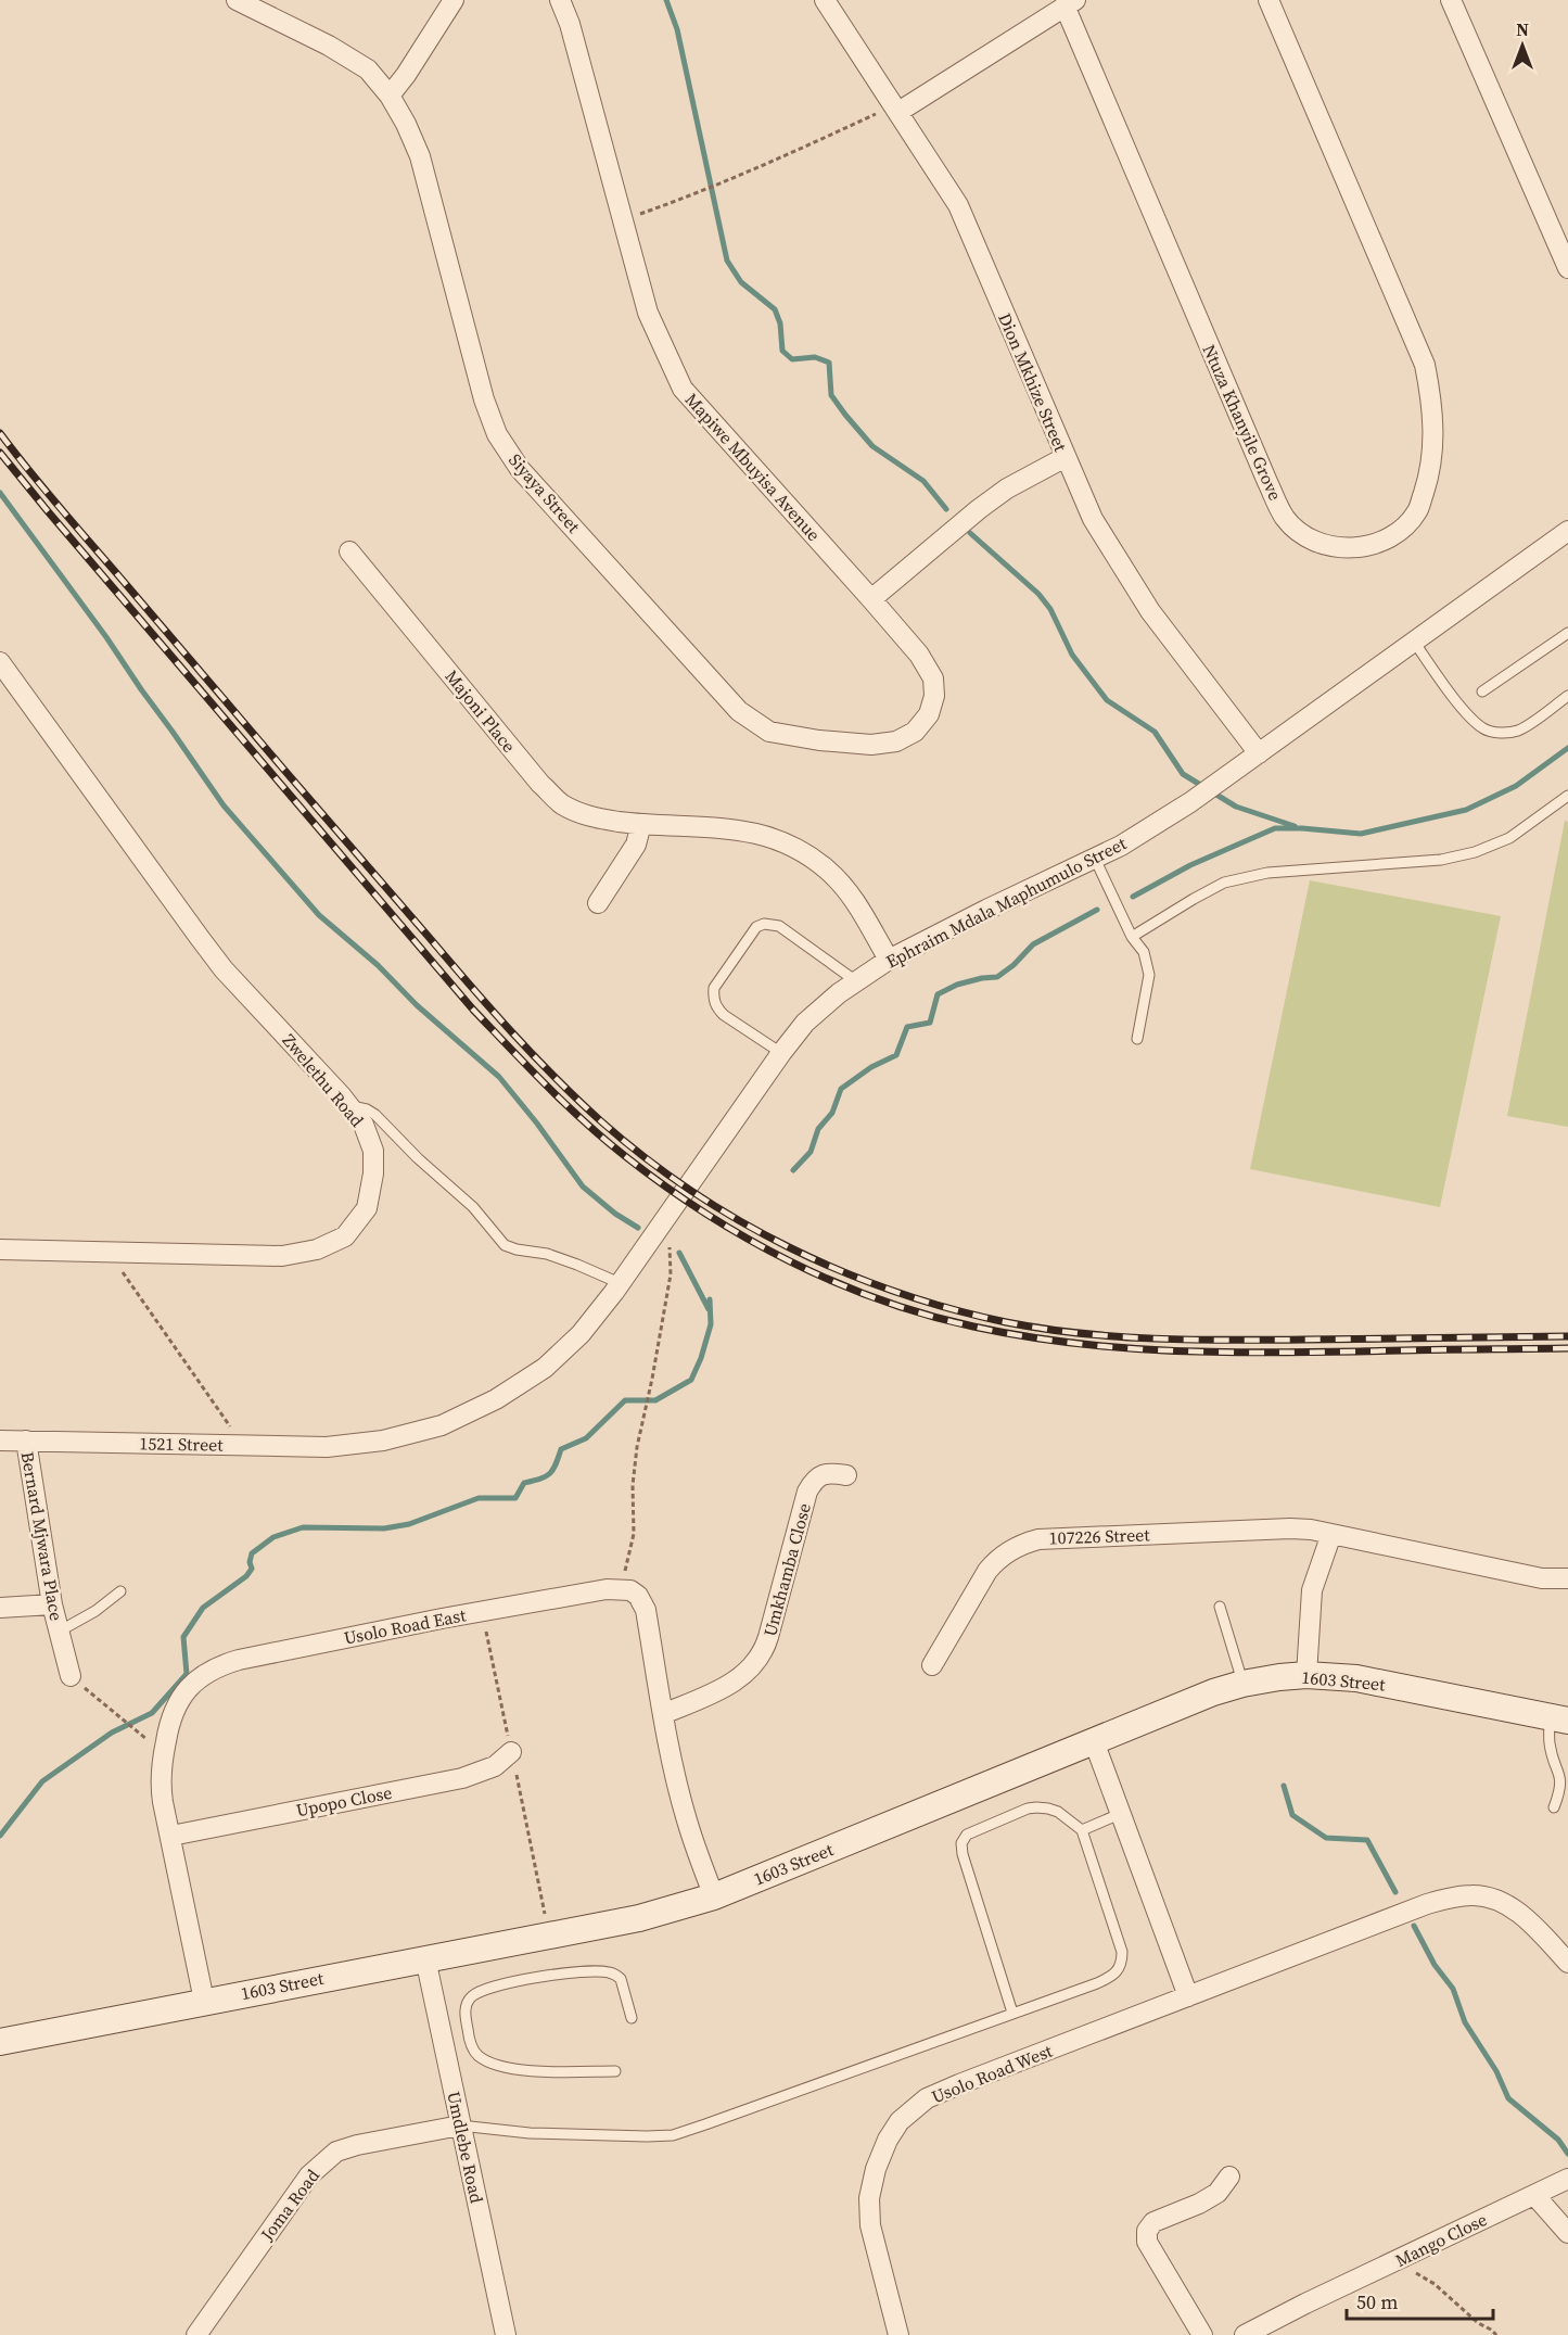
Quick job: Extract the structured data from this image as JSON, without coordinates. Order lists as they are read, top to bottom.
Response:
{
  "streets": {
    "street": [
      "Dion Mkhize Street",
      "Ntuza Khanyile Grove",
      "Mapiwe Mbuyisa Avenue",
      "Siyaya Street",
      "Majoni Place",
      "Ephraim Mdala Maphumulo Street",
      "Zwelethu Road",
      "1521 Street",
      "Bernard Mjwara Place",
      "107226 Street",
      "Umkhamba Close",
      "Usolo Road East",
      "1603 Street",
      "Upopo Close",
      "Usolo Road West",
      "Umdlebe Road",
      "Joma Road",
      "Mango Close"
    ]
  },
  "crossings": [
    ["Dion Mkhize Street", "Ephraim Mdala Maphumulo Street"],
    ["Mapiwe Mbuyisa Avenue", "Siyaya Street"],
    ["Majoni Place", "Ephraim Mdala Maphumulo Street"],
    ["Ephraim Mdala Maphumulo Street", "1521 Street"],
    ["Zwelethu Road", "1521 Street"],
    ["1521 Street", "Bernard Mjwara Place"],
    ["Usolo Road East", "1603 Street"],
    ["Usolo Road East", "Upopo Close"],
    ["1603 Street", "Umdlebe Road"],
    ["Umdlebe Road", "Joma Road"]
  ],
  "scale_bar": "50 m",
  "north": "top"
}
